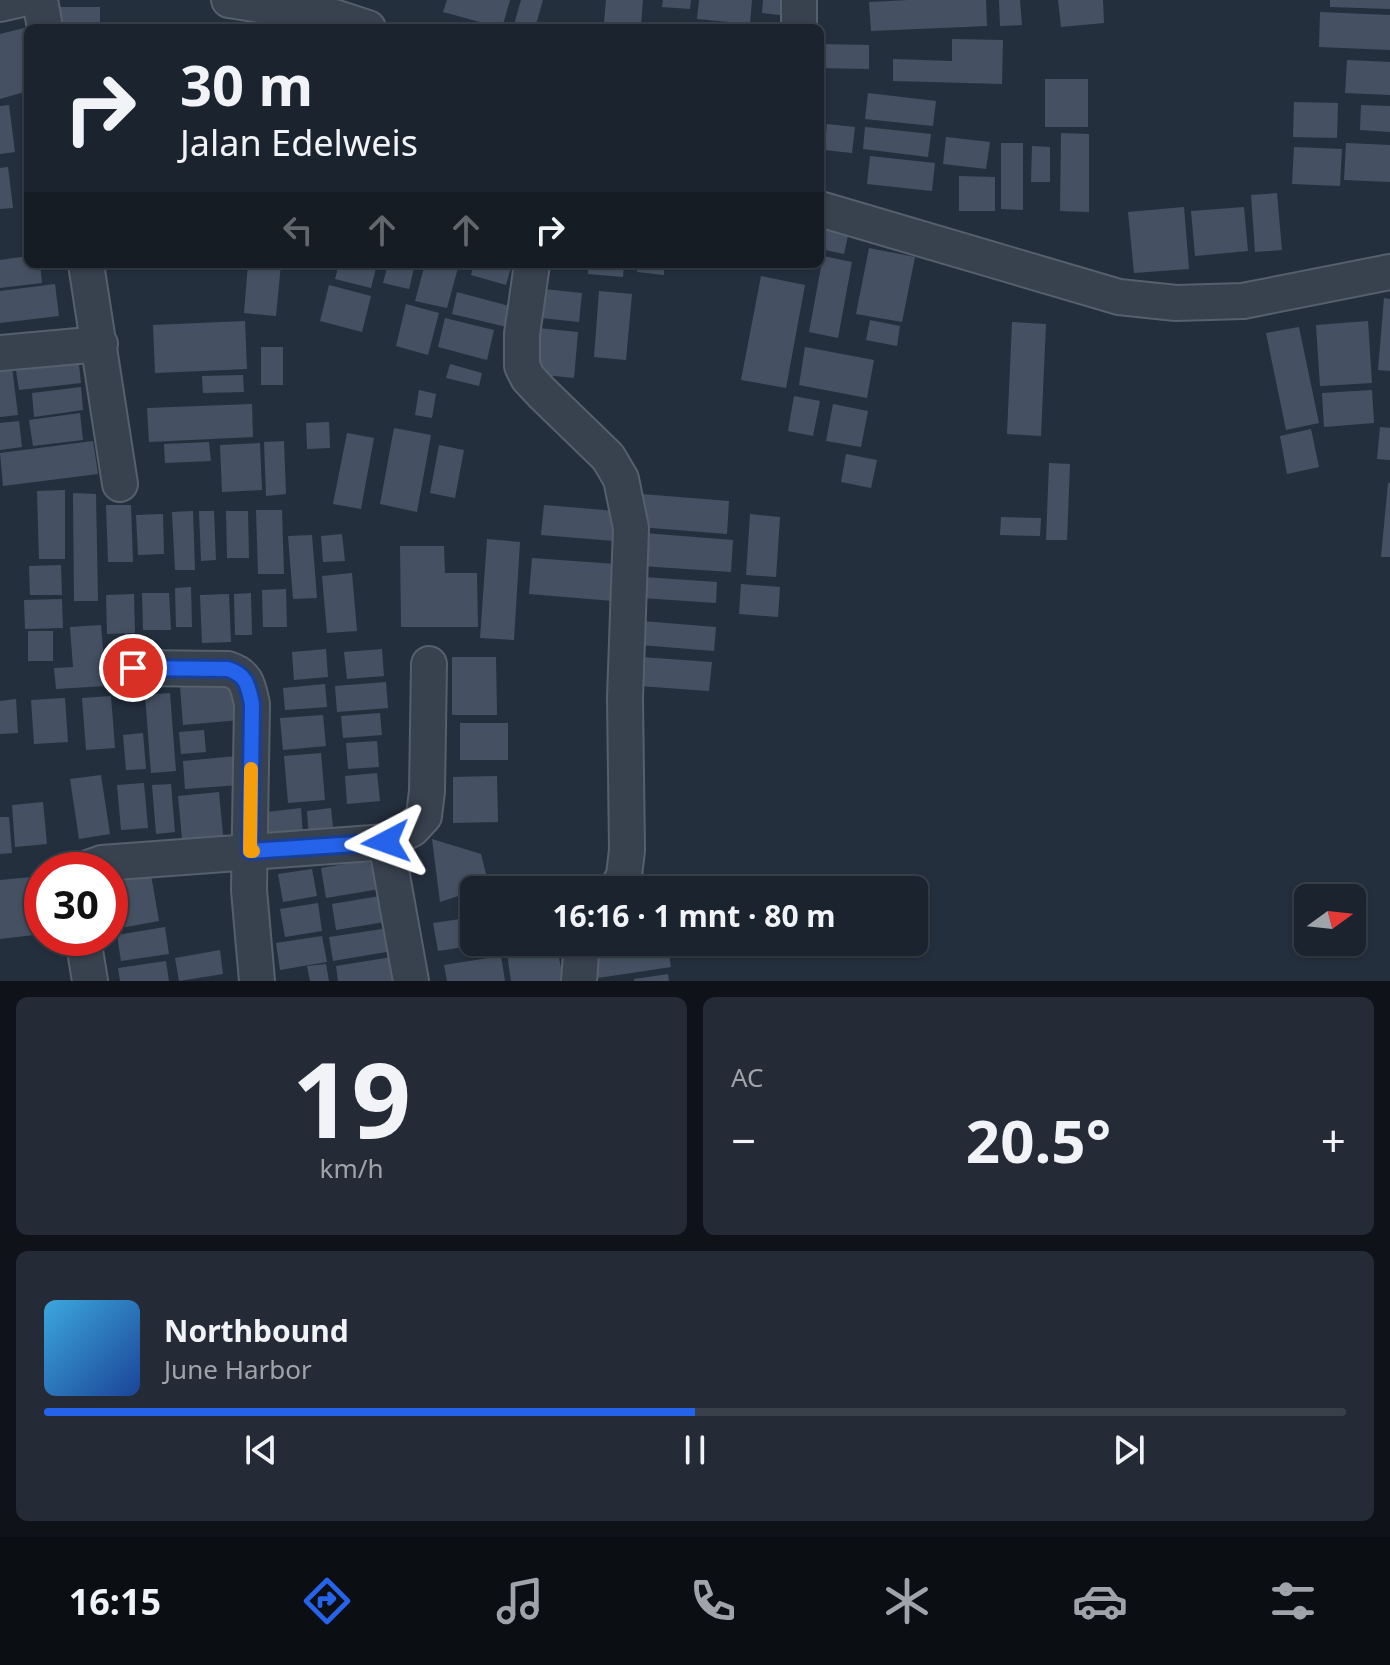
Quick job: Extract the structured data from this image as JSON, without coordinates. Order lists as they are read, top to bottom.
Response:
{
  "north": "right",
  "page": {
    "turn": ["30 m", "Jalan Edelweis"],
    "limit": "30",
    "trip": "16:16 · 1 mnt · 80 m",
    "tile": [
      ["19", "km/h"],
      "AC"
    ],
    "heat": ["−", "20.5°", "+"],
    "song": ["Northbound", "June Harbor"],
    "tabs": "16:15"
  }
}
